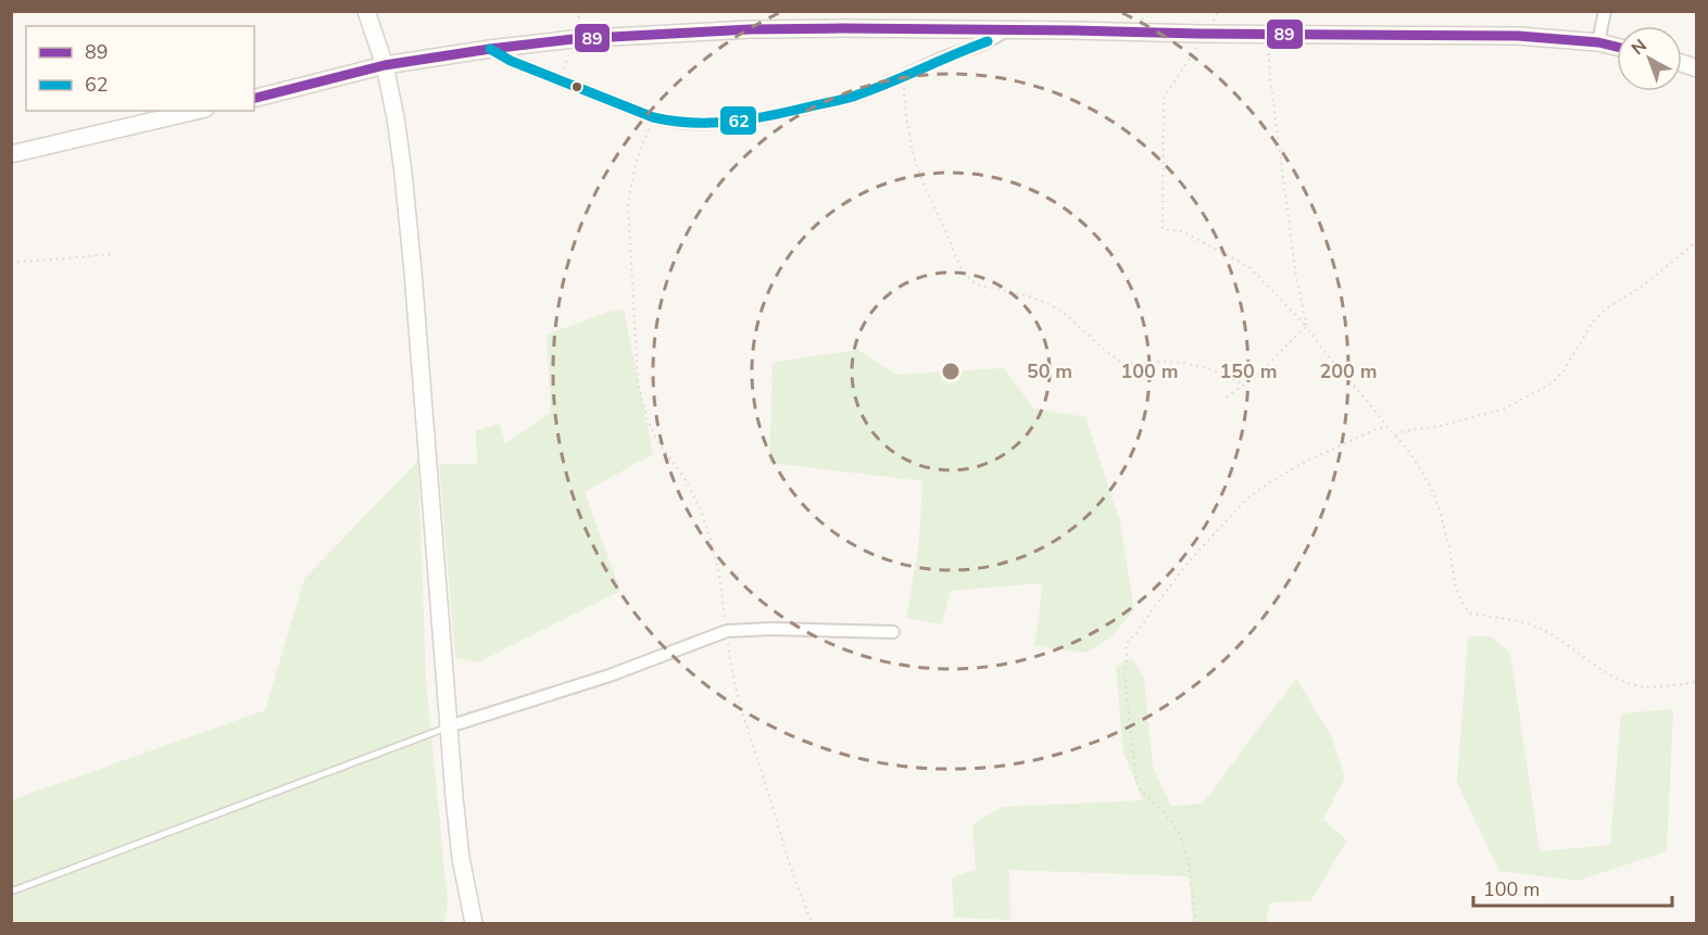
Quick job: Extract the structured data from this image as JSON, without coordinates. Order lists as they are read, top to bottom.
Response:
{
  "lines": ["transit line 89", "transit line 62"],
  "legend": ["89", "62"],
  "scale_bar": "100 m",
  "north": "top left",
  "rings": [
    "50 m",
    "100 m",
    "150 m",
    "200 m"
  ]
}
